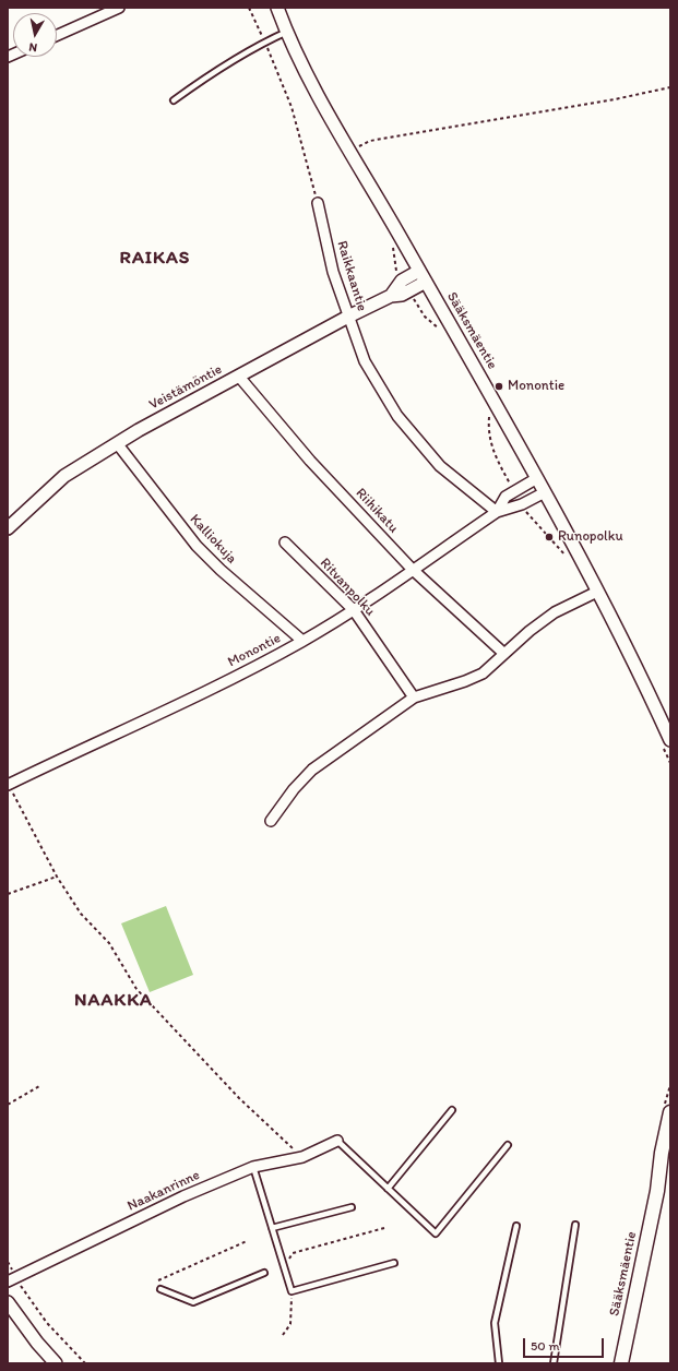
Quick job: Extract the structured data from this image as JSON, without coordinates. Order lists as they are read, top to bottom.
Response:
{
  "streets": {
    "main road": ["Sääksmäentie"],
    "street": [
      "Raikkaantie",
      "Veistämöntie",
      "Riihikatu",
      "Kalliokuja",
      "Ritvanpolku",
      "Monontie",
      "Naakanrinne"
    ]
  },
  "crossings": [
    ["Raikkaantie", "Veistämöntie"],
    ["Raikkaantie", "Monontie"],
    ["Sääksmäentie", "Veistämöntie"],
    ["Sääksmäentie", "Monontie"],
    ["Veistämöntie", "Riihikatu"],
    ["Veistämöntie", "Kalliokuja"],
    ["Riihikatu", "Monontie"],
    ["Kalliokuja", "Monontie"],
    ["Ritvanpolku", "Monontie"]
  ],
  "districts": ["RAIKAS", "NAAKKA"],
  "places": ["Monontie", "Runopolku"],
  "scale_bar": "50 m",
  "north": "bottom"
}
